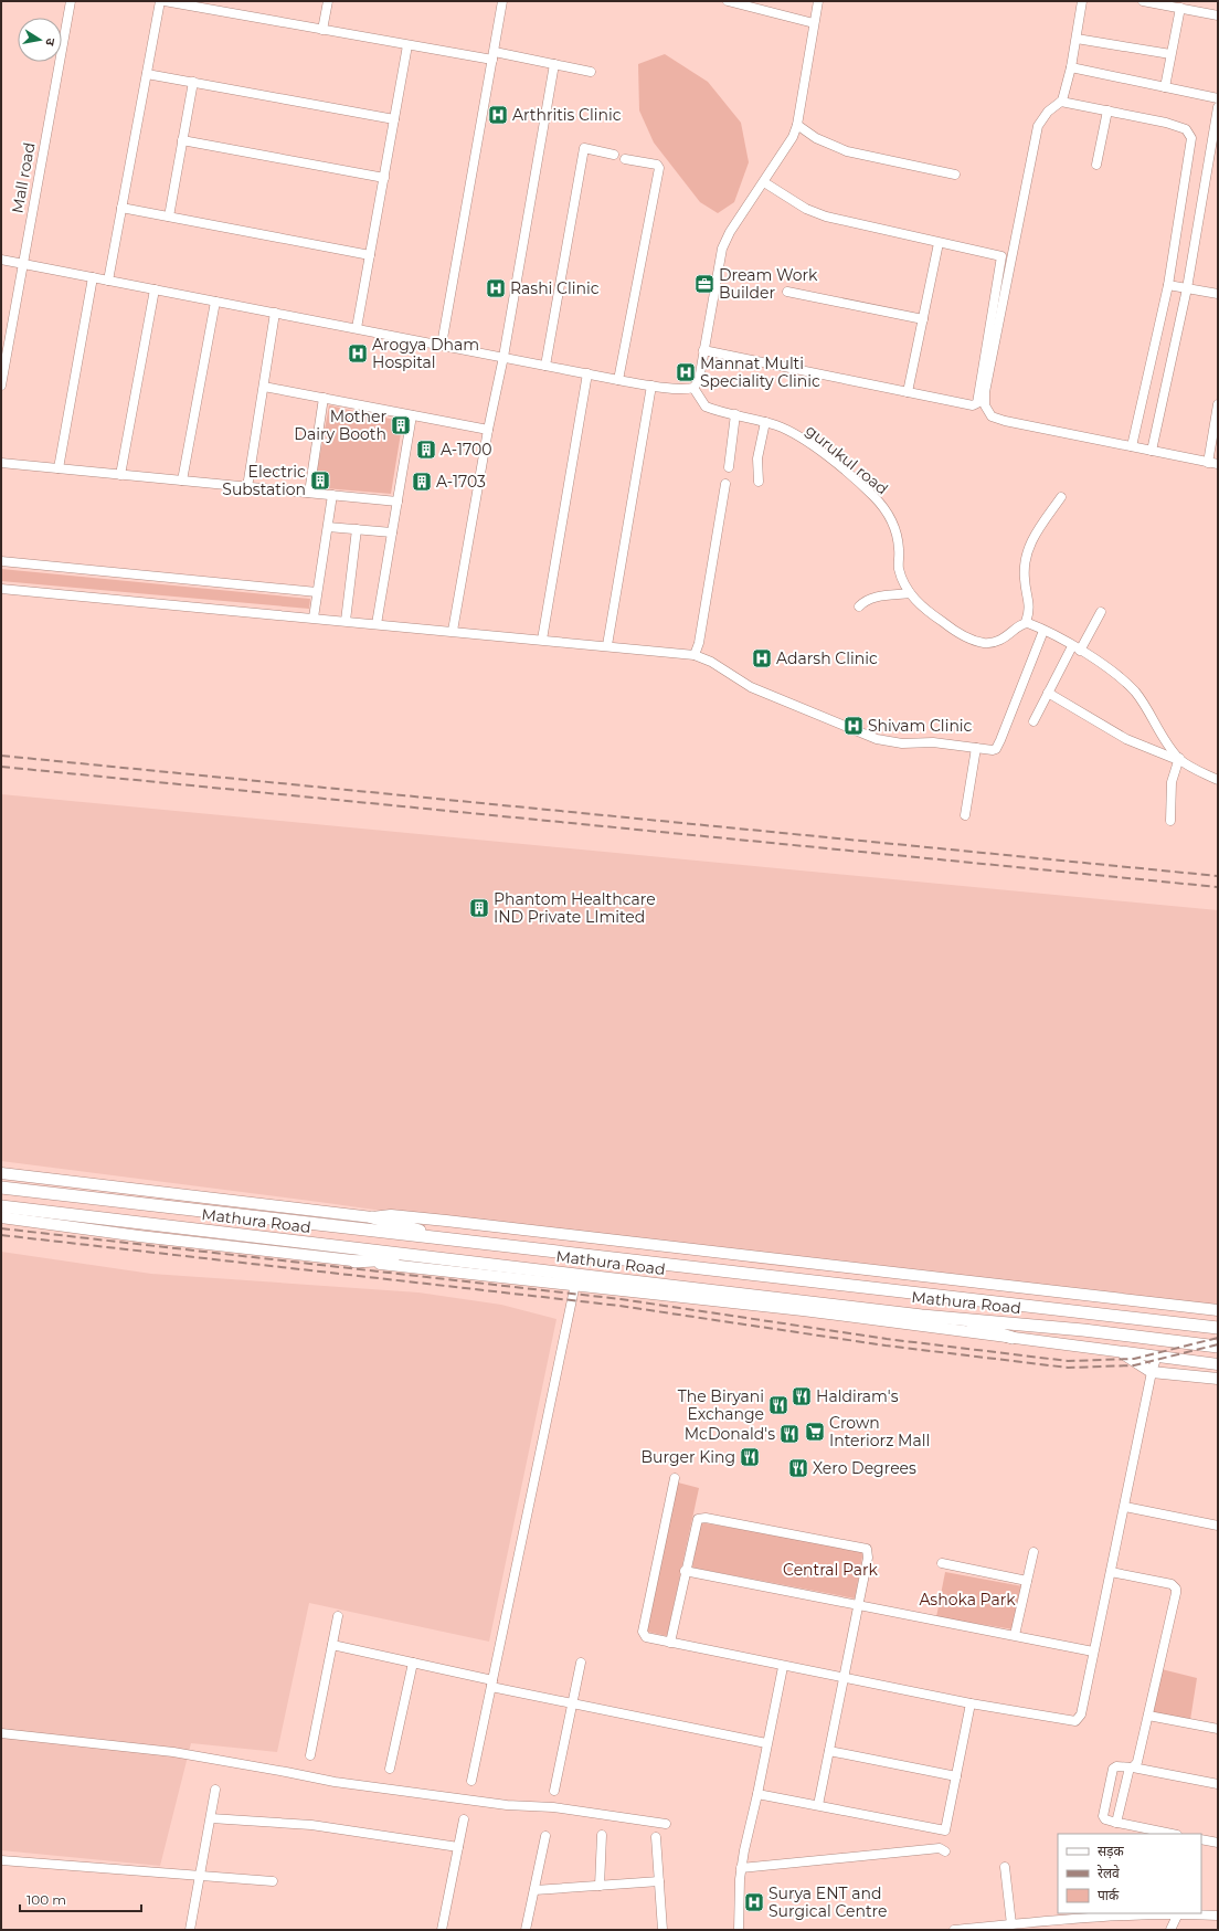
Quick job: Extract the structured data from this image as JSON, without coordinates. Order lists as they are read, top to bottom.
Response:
{
  "streets": {
    "highway": ["Mathura Road"],
    "street": ["Mall road", "gurukul road"]
  },
  "parks": ["Central Park", "Ashoka Park"],
  "places": {
    "hospital": [
      "Arthritis Clinic",
      "Rashi Clinic",
      "Arogya Dham Hospital",
      "Mannat Multi Speciality Clinic",
      "Adarsh Clinic",
      "Shivam Clinic",
      "Surya ENT and Surgical Centre"
    ],
    "office": ["Dream Work Builder"],
    "building": [
      "Mother Dairy Booth",
      "A-1700",
      "Electric Substation",
      "A-1703",
      "Phantom Healthcare IND Private LImited"
    ],
    "restaurant": [
      "Haldiram's",
      "The Biryani Exchange",
      "McDonald's",
      "Burger King",
      "Xero Degrees"
    ],
    "supermarket": ["Crown Interiorz Mall"]
  },
  "legend": ["सड़क", "रेलवे", "पार्क"],
  "scale_bar": "100 m",
  "north": "right"
}
